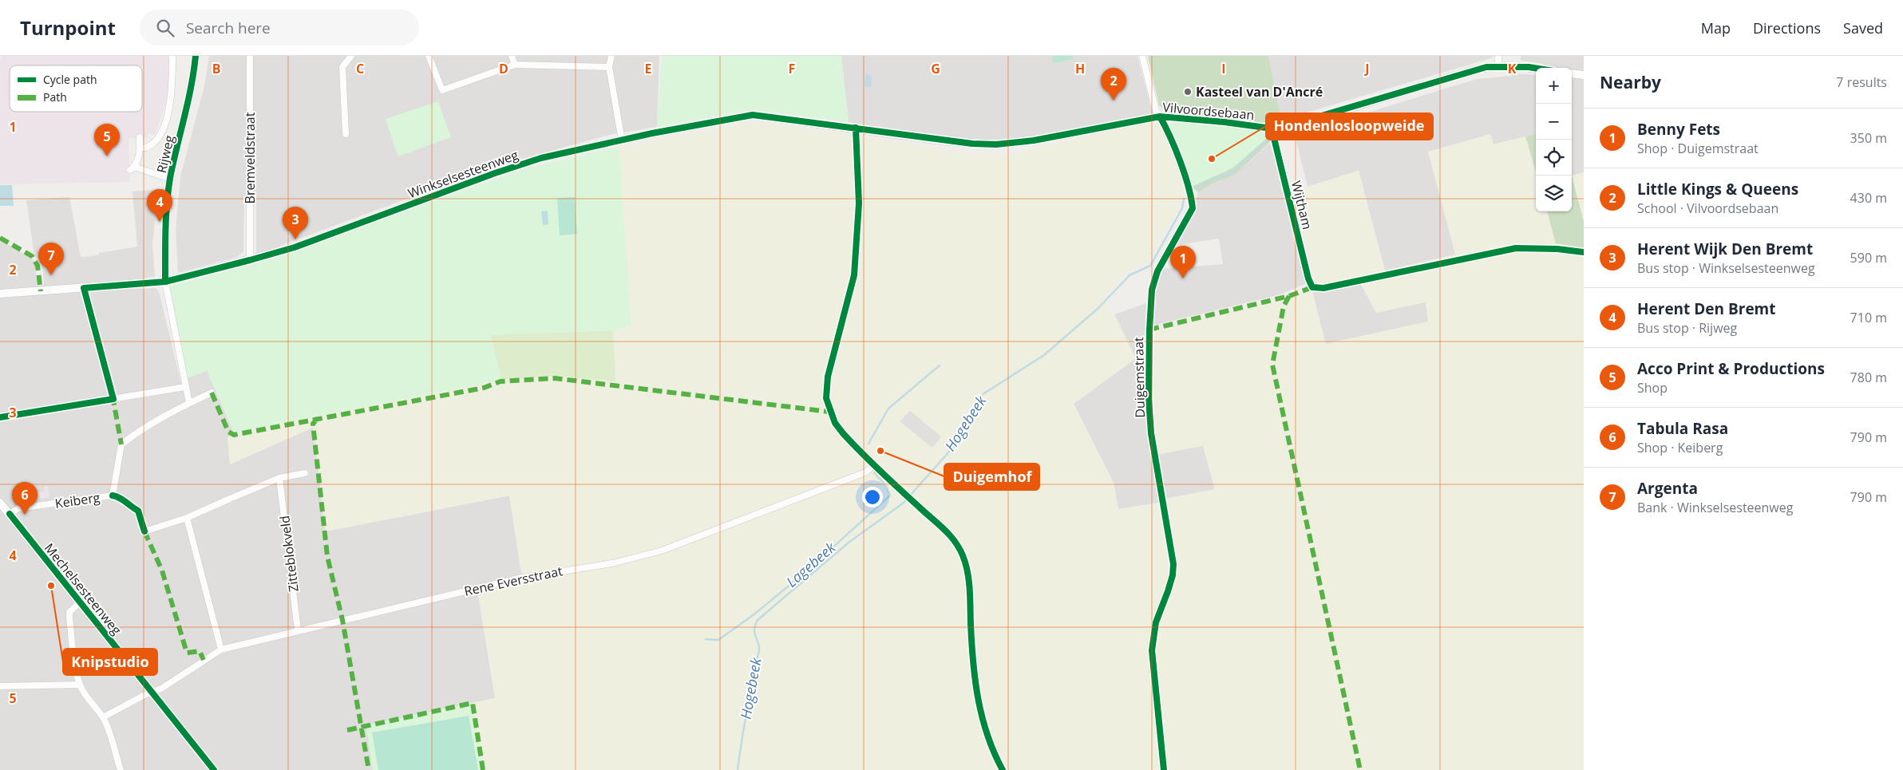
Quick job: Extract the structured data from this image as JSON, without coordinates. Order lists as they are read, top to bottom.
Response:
{
  "streets": {
    "street": [
      "Vilvoordsebaan",
      "Rijweg",
      "Bremveldstraat",
      "Winkselsesteenweg",
      "Wijtham",
      "Duigemstraat",
      "Keiberg",
      "Zitteblokveld",
      "Rene Eversstraat",
      "Mechelsesteenweg"
    ]
  },
  "crossings": [
    ["Vilvoordsebaan", "Winkselsesteenweg"],
    ["Vilvoordsebaan", "Wijtham"],
    ["Vilvoordsebaan", "Duigemstraat"],
    ["Rijweg", "Winkselsesteenweg"],
    ["Bremveldstraat", "Winkselsesteenweg"],
    ["Keiberg", "Mechelsesteenweg"],
    ["Zitteblokveld", "Rene Eversstraat"],
    ["Rene Eversstraat", "Mechelsesteenweg"]
  ],
  "water": ["Hogebeek", "Lagebeek"],
  "places": [
    "Kasteel van D'Ancré",
    "Hondenlosloopweide",
    "Duigemhof",
    "Knipstudio"
  ],
  "legend": ["Cycle path", "Path"],
  "page": {
    "header": "Turnpoint",
    "search": "Search here",
    "nav": ["Map", "Directions", "Saved"],
    "heading": ["Nearby", "7 results"],
    "map_buttons": ["+", "−"],
    "pins": [
      "2",
      "5",
      "4",
      "3",
      "7",
      "1",
      "6"
    ],
    "list": [
      {
        "mark": "1",
        "name": "Benny Fets",
        "note": "Shop · Duigemstraat",
        "value": "350 m"
      },
      {
        "mark": "2",
        "name": "Little Kings & Queens",
        "note": "School · Vilvoordsebaan",
        "value": "430 m"
      },
      {
        "mark": "3",
        "name": "Herent Wijk Den Bremt",
        "note": "Bus stop · Winkselsesteenweg",
        "value": "590 m"
      },
      {
        "mark": "4",
        "name": "Herent Den Bremt",
        "note": "Bus stop · Rijweg",
        "value": "710 m"
      },
      {
        "mark": "5",
        "name": "Acco Print & Productions",
        "note": "Shop",
        "value": "780 m"
      },
      {
        "mark": "6",
        "name": "Tabula Rasa",
        "note": "Shop · Keiberg",
        "value": "790 m"
      },
      {
        "mark": "7",
        "name": "Argenta",
        "note": "Bank · Winkselsesteenweg",
        "value": "790 m"
      }
    ]
  },
  "grid": {
    "columns": [
      "B",
      "C",
      "D",
      "E",
      "F",
      "G",
      "H",
      "I",
      "J",
      "K"
    ],
    "rows": [
      "1",
      "2",
      "3",
      "4",
      "5"
    ]
  }
}
